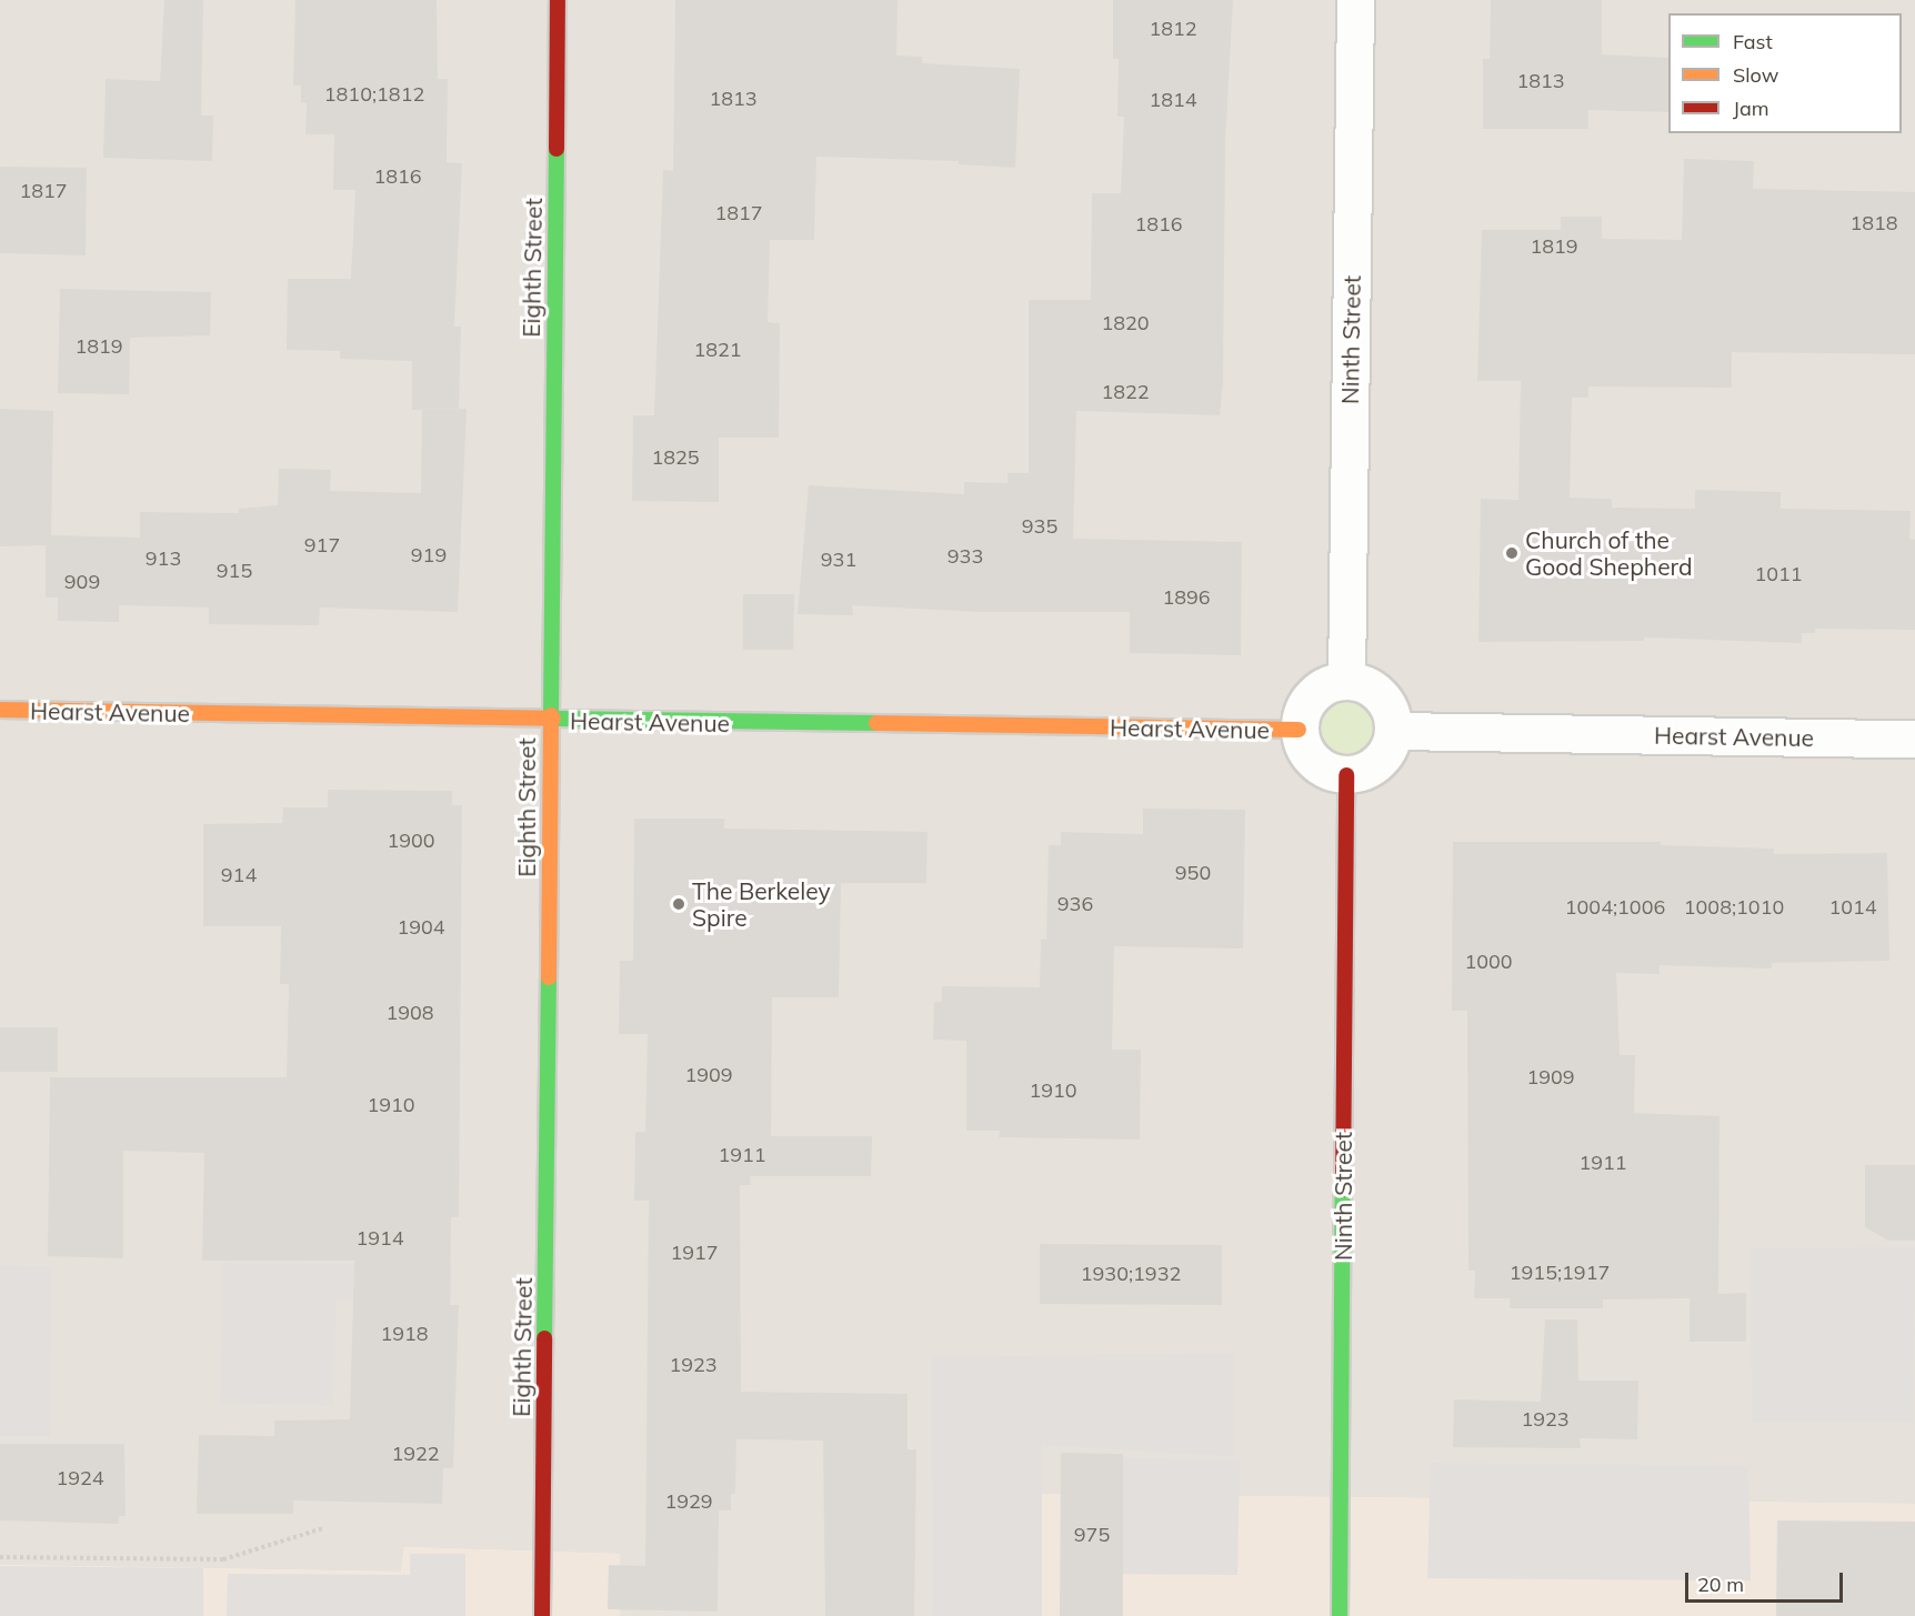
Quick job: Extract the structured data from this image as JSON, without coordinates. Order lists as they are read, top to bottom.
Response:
{
  "streets": {
    "street": ["Eighth Street", "Ninth Street", "Hearst Avenue"]
  },
  "crossings": [
    ["Eighth Street", "Hearst Avenue"],
    ["Ninth Street", "Hearst Avenue"]
  ],
  "places": ["Church of the Good Shepherd", "The Berkeley Spire"],
  "house_numbers": [
    "1812",
    "1813",
    "1810;1812",
    "1813",
    "1814",
    "1816",
    "1817",
    "1817",
    "1818",
    "1816",
    "1819",
    "1820",
    "1819",
    "1821",
    "1822",
    "1825",
    "935",
    "917",
    "919",
    "933",
    "913",
    "931",
    "915",
    "1011",
    "909",
    "1896",
    "1900",
    "950",
    "914",
    "936",
    "1004;1006",
    "1008;1010",
    "1014",
    "1904",
    "1000",
    "1908",
    "1909",
    "1909",
    "1910",
    "1910",
    "1911",
    "1911",
    "1914",
    "1917",
    "1915;1917",
    "1930;1932",
    "1918",
    "1923",
    "1923",
    "1922",
    "1924",
    "1929",
    "975"
  ],
  "legend": ["Fast", "Slow", "Jam"],
  "scale_bar": "20 m"
}
